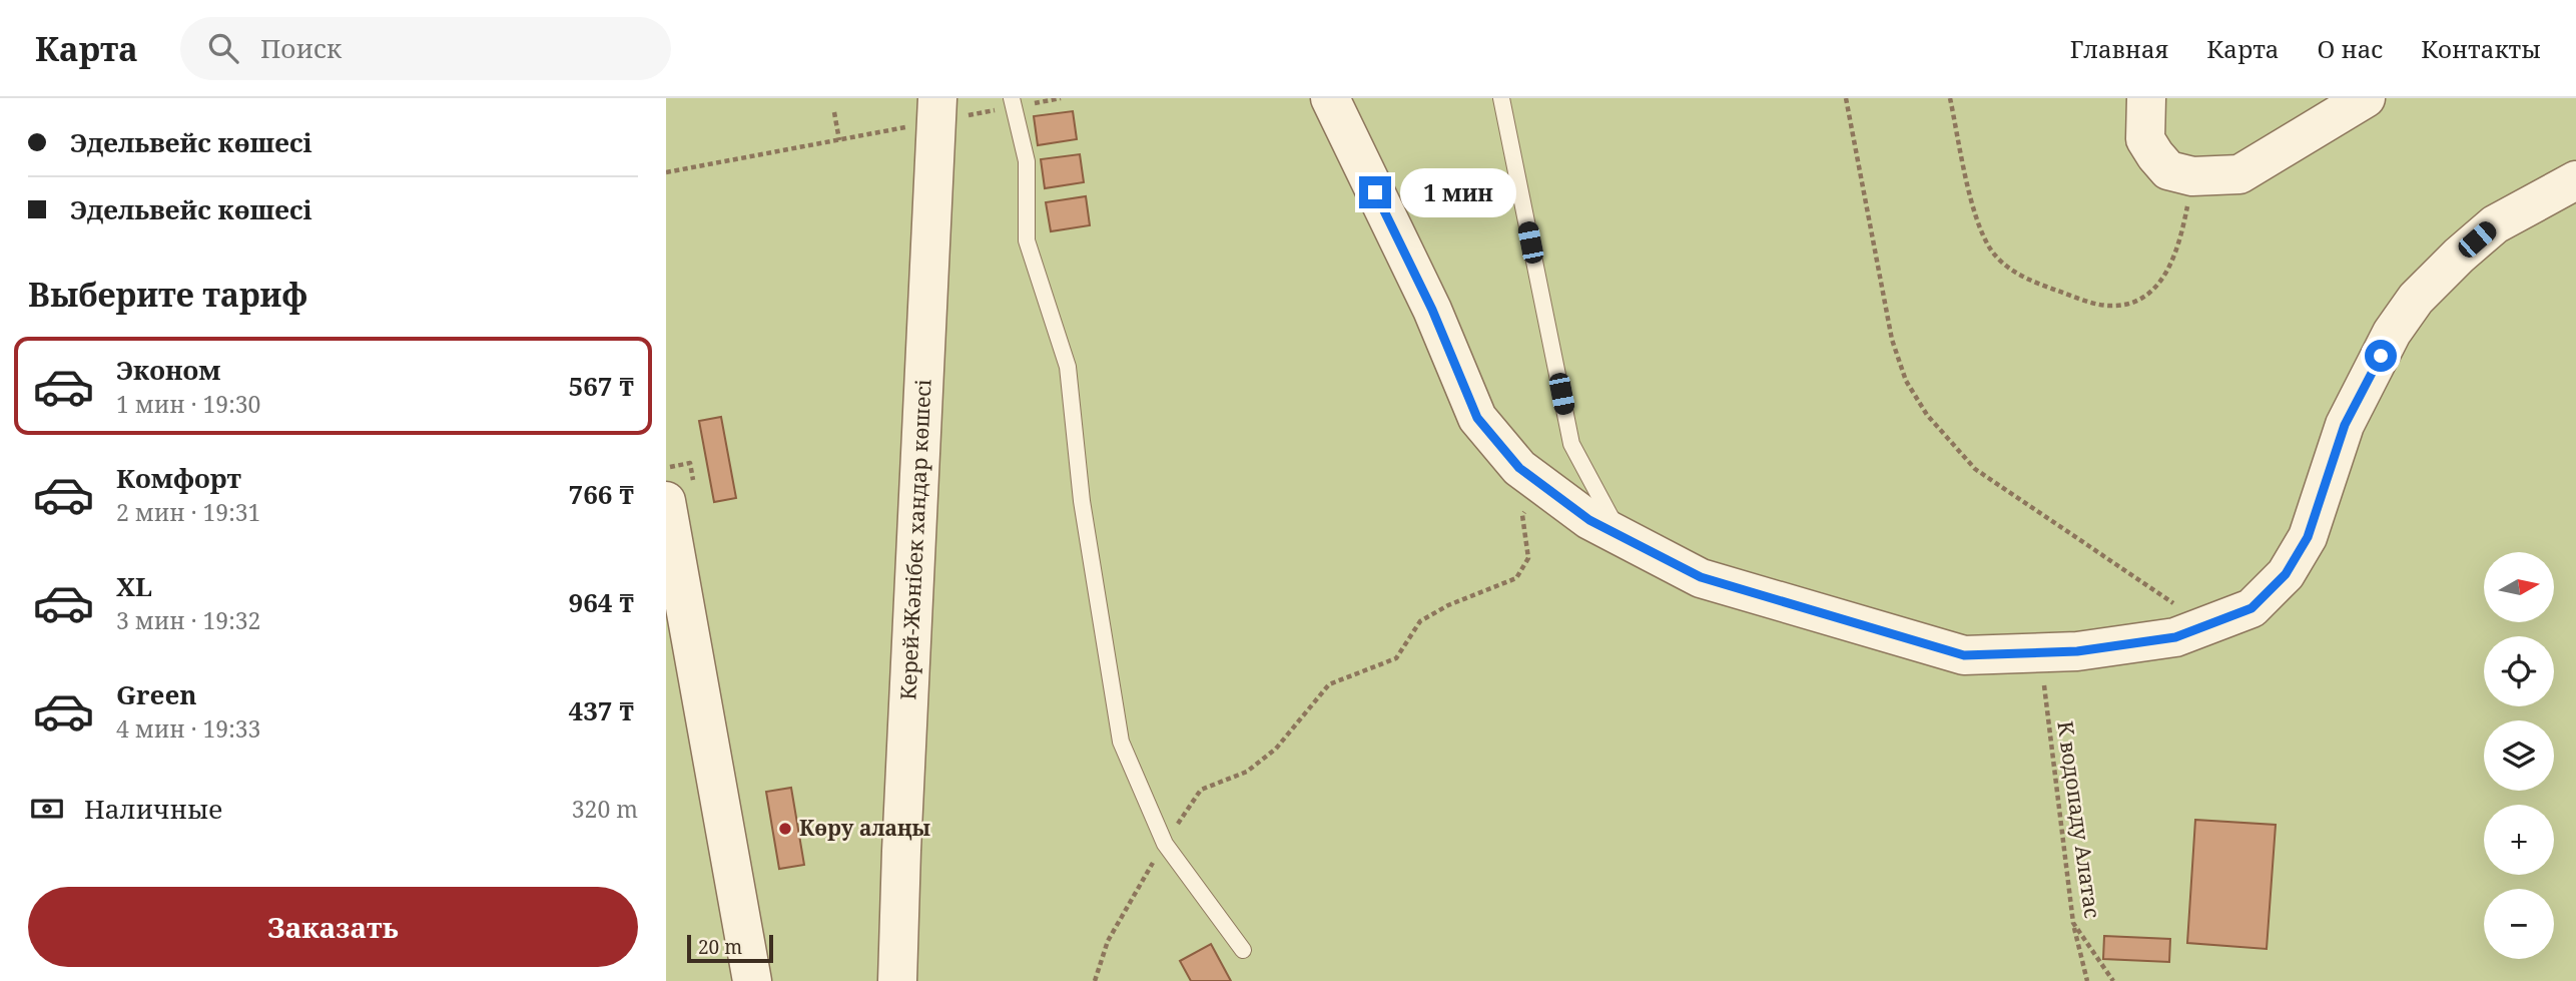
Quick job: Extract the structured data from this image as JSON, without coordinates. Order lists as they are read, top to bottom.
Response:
{
  "streets": {
    "street": ["Керей-Жәнібек хандар көшесі"],
    "path": ["К водопаду Алатас"]
  },
  "places": ["Көру алаңы"],
  "scale_bar": "20 m",
  "north": "right",
  "page": {
    "header": "Карта",
    "search": "Поиск",
    "nav": [
      "Главная",
      "Карта",
      "О нас",
      "Контакты"
    ],
    "banner": ["Эдельвейс көшесі", "Эдельвейс көшесі"],
    "bubble": "1 мин",
    "heading": "Выберите тариф",
    "list": [
      {
        "name": "Эконом",
        "note": "1 мин · 19:30",
        "value": "567 ₸"
      },
      {
        "name": "Комфорт",
        "note": "2 мин · 19:31",
        "value": "766 ₸"
      },
      {
        "name": "XL",
        "note": "3 мин · 19:32",
        "value": "964 ₸"
      },
      {
        "name": "Green",
        "note": "4 мин · 19:33",
        "value": "437 ₸"
      }
    ],
    "map_buttons": ["+", "−"],
    "pay": ["Наличные", "320 m"],
    "buttons": "Заказать",
    "scale": "20 m"
  }
}
